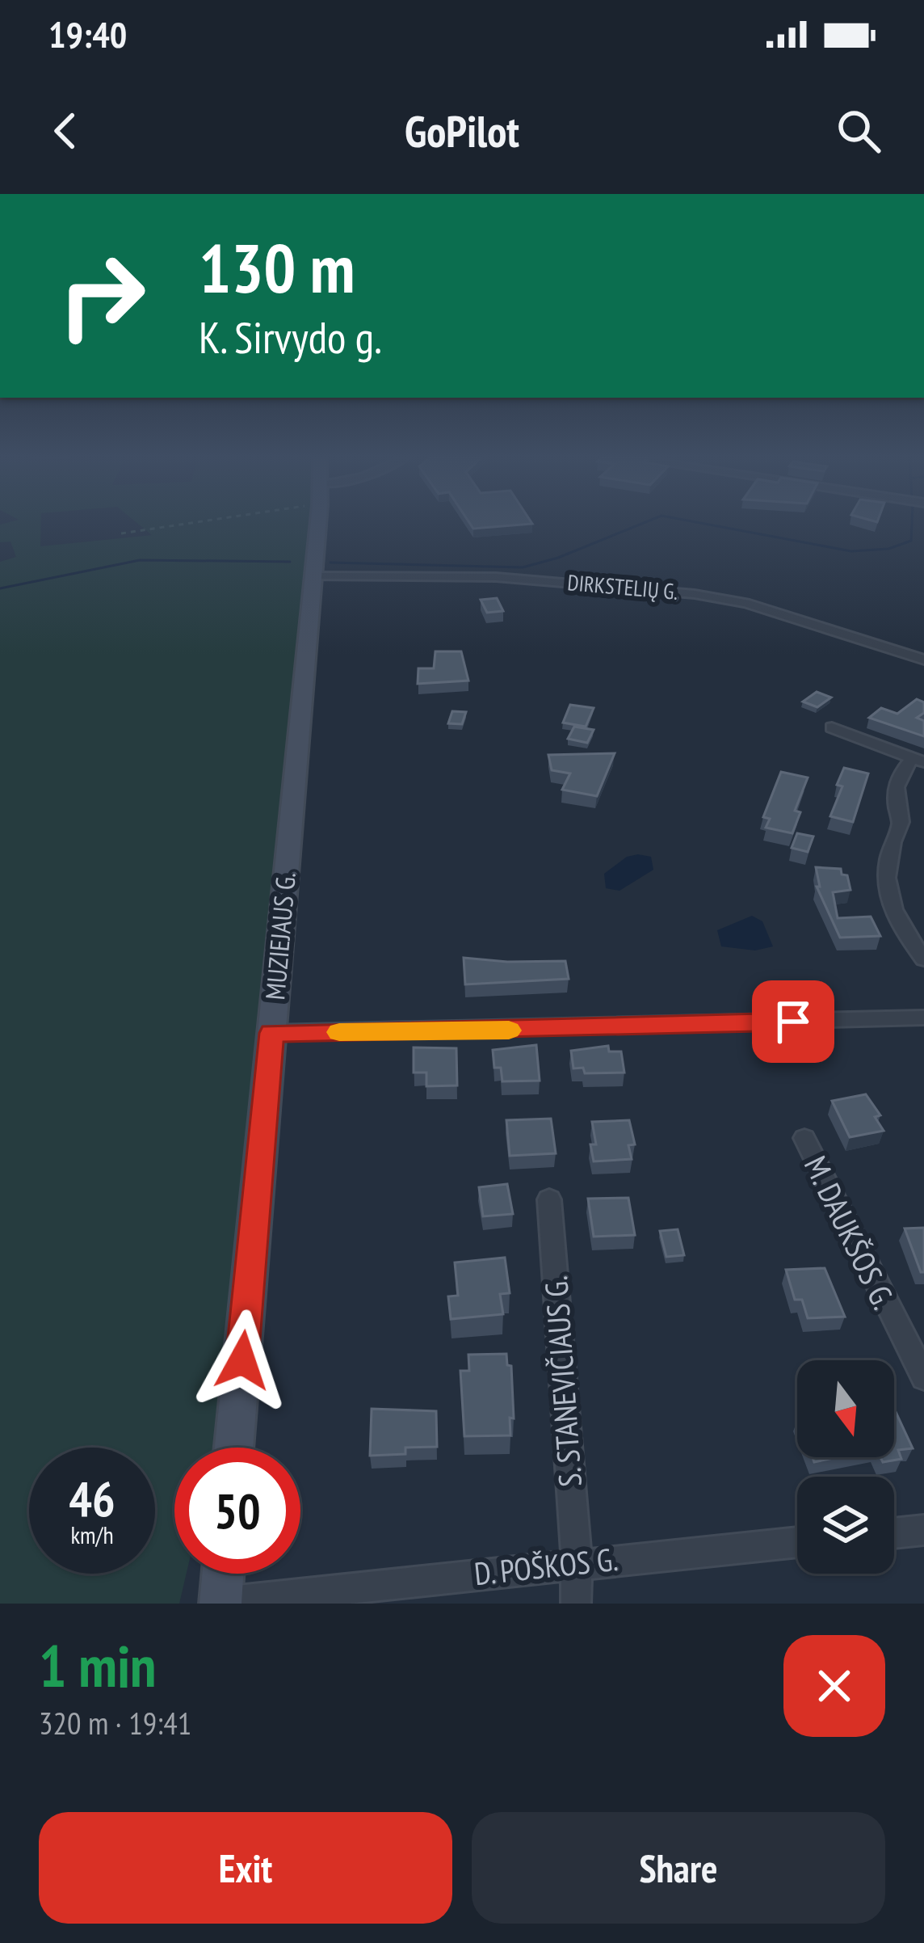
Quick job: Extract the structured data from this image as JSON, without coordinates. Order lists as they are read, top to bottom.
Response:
{
  "streets": {
    "main road": ["MUZIEJAUS G."],
    "street": [
      "DIRKSTELIŲ G.",
      "M. DAUKŠOS G.",
      "S. STANEVIČIAUS G.",
      "D. POŠKOS G."
    ]
  },
  "crossings": [
    ["DIRKSTELIŲ G.", "MUZIEJAUS G."],
    ["S. STANEVIČIAUS G.", "D. POŠKOS G."]
  ],
  "north": "bottom",
  "page": {
    "status": "19:40",
    "header": "GoPilot",
    "turn": ["130 m", "K. Sirvydo g."],
    "speed": "46 km/h",
    "limit": "50",
    "heading": ["1 min", "320 m · 19:41"],
    "buttons": ["Exit", "Share"]
  }
}
